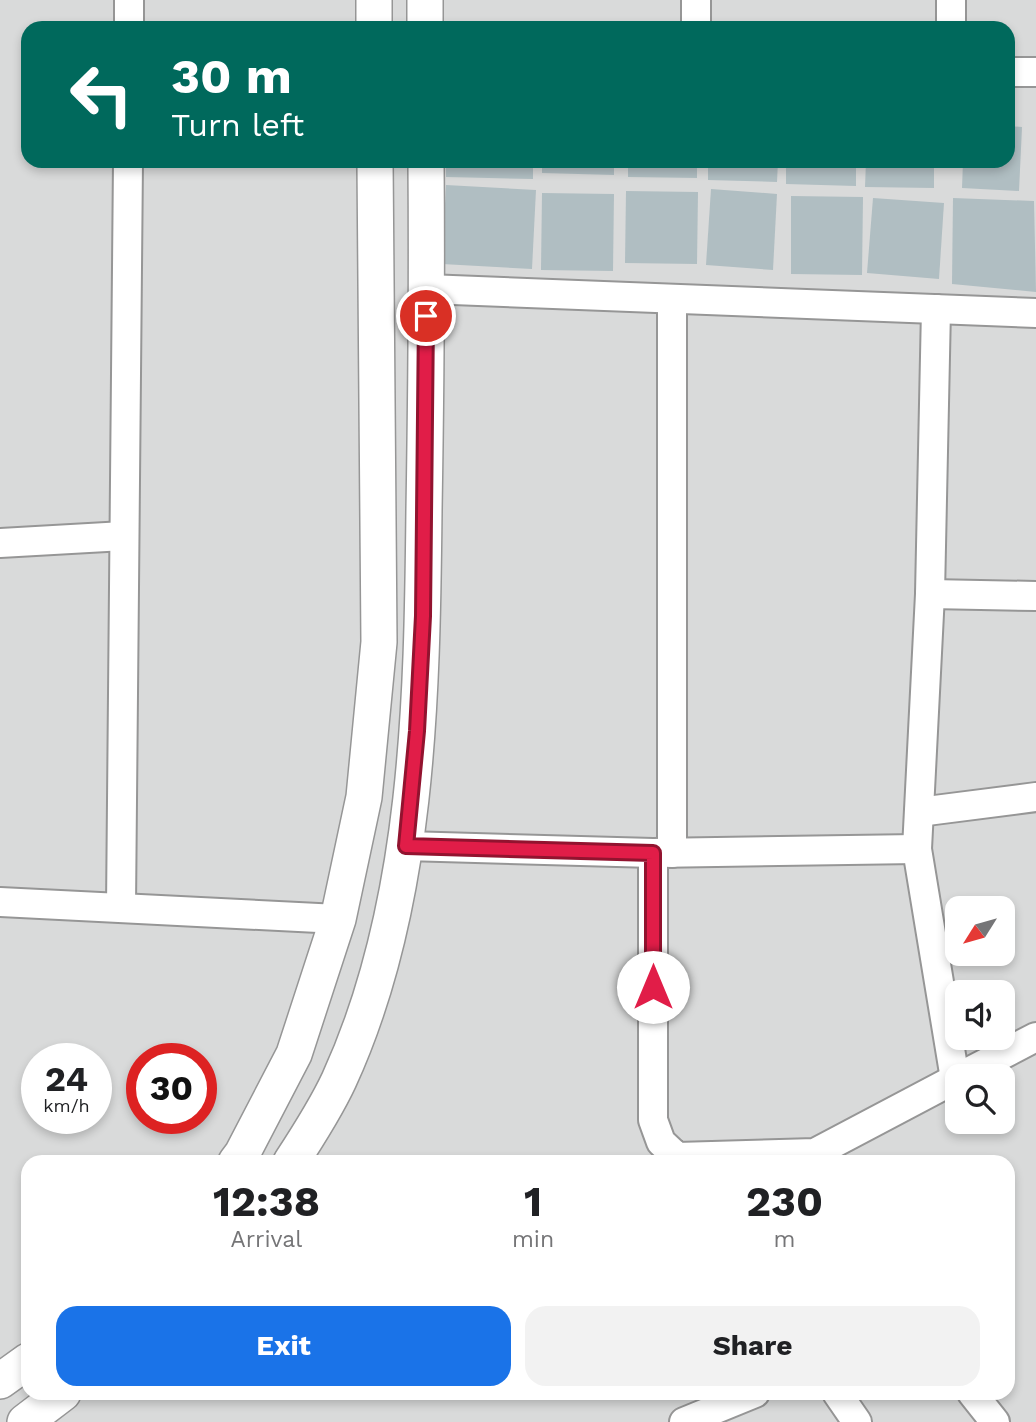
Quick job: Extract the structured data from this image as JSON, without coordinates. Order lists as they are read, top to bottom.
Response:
{
  "north": "bottom left",
  "page": {
    "turn": ["30 m", "Turn left"],
    "speed": "24 km/h",
    "limit": "30",
    "eta": [
      "12:38",
      "Arrival",
      "1",
      "min",
      "230",
      "m"
    ],
    "buttons": ["Exit", "Share"]
  }
}
